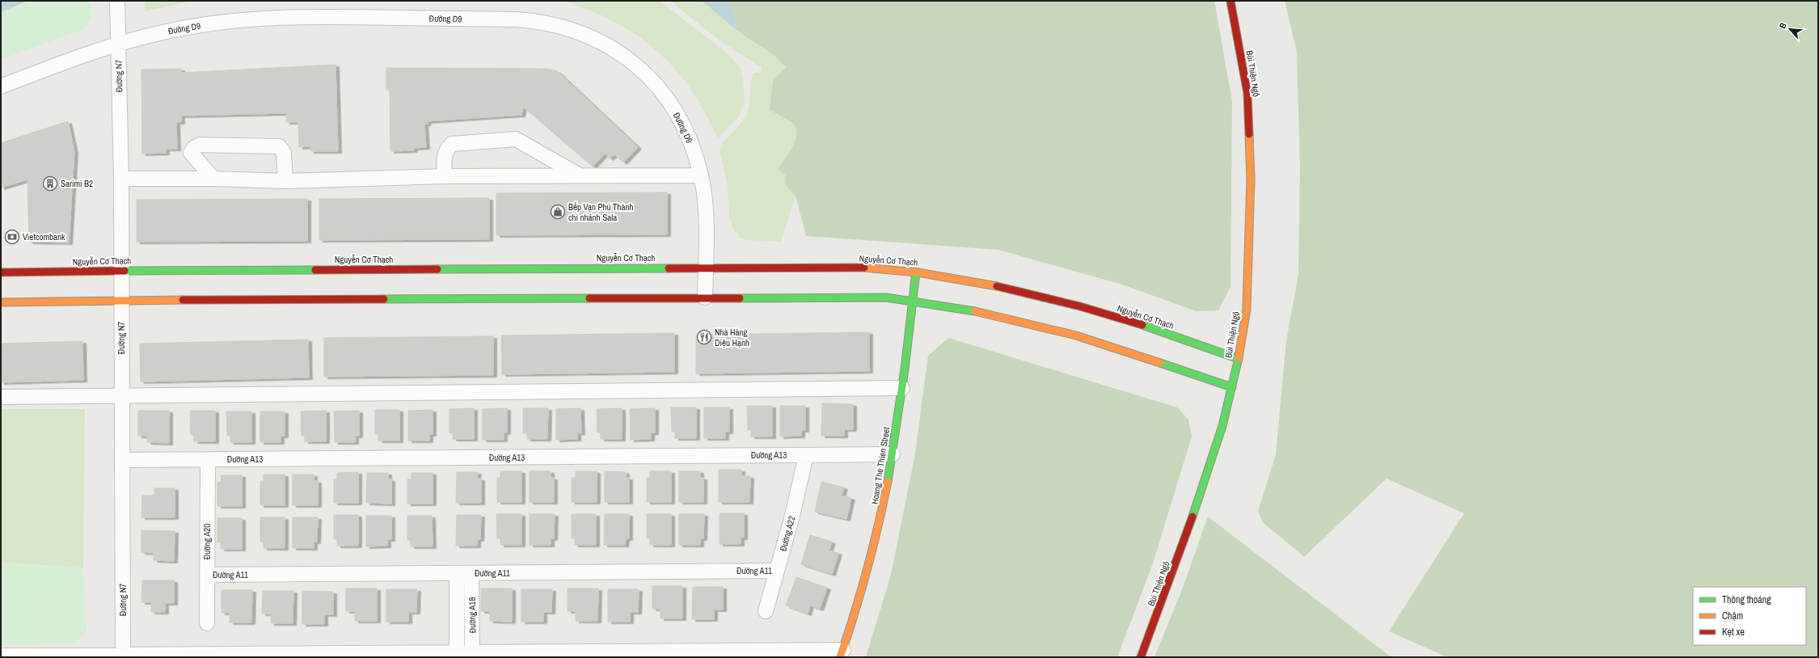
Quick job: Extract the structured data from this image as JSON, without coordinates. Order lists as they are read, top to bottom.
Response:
{
  "streets": {
    "main road": ["Bùi Thiện Ngộ", "Nguyễn Cơ Thạch", "Hoang The Thien Street"],
    "street": [
      "Đường D9",
      "Đường N7",
      "Đường A13",
      "Đường A22",
      "Đường A20",
      "Đường A11",
      "Đường A18"
    ]
  },
  "crossings": [
    ["Đường D9", "Đường N7"],
    ["Đường D9", "Nguyễn Cơ Thạch"],
    ["Bùi Thiện Ngộ", "Nguyễn Cơ Thạch"],
    ["Đường N7", "Nguyễn Cơ Thạch"],
    ["Đường N7", "Đường A13"],
    ["Nguyễn Cơ Thạch", "Hoang The Thien Street"],
    ["Đường A13", "Hoang The Thien Street"],
    ["Đường A13", "Đường A22"],
    ["Đường A13", "Đường A20"],
    ["Đường A22", "Đường A11"],
    ["Đường A20", "Đường A11"],
    ["Đường A11", "Đường A18"]
  ],
  "places": {
    "building": ["Sarimi B2"],
    "shop": ["Bếp Vạn Phú Thành chi nhánh Sala"],
    "bank": ["Vietcombank"],
    "restaurant": ["Nhà Hàng Diệu Hạnh"]
  },
  "legend": ["Thông thoáng", "Chậm", "Kẹt xe"],
  "north": "top left"
}
